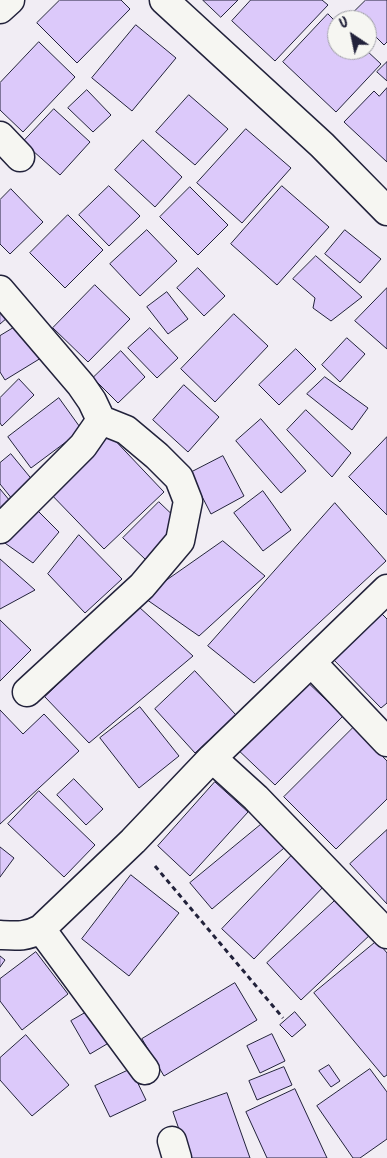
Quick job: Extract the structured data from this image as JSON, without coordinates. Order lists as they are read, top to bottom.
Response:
{
  "north": "top left"
}
